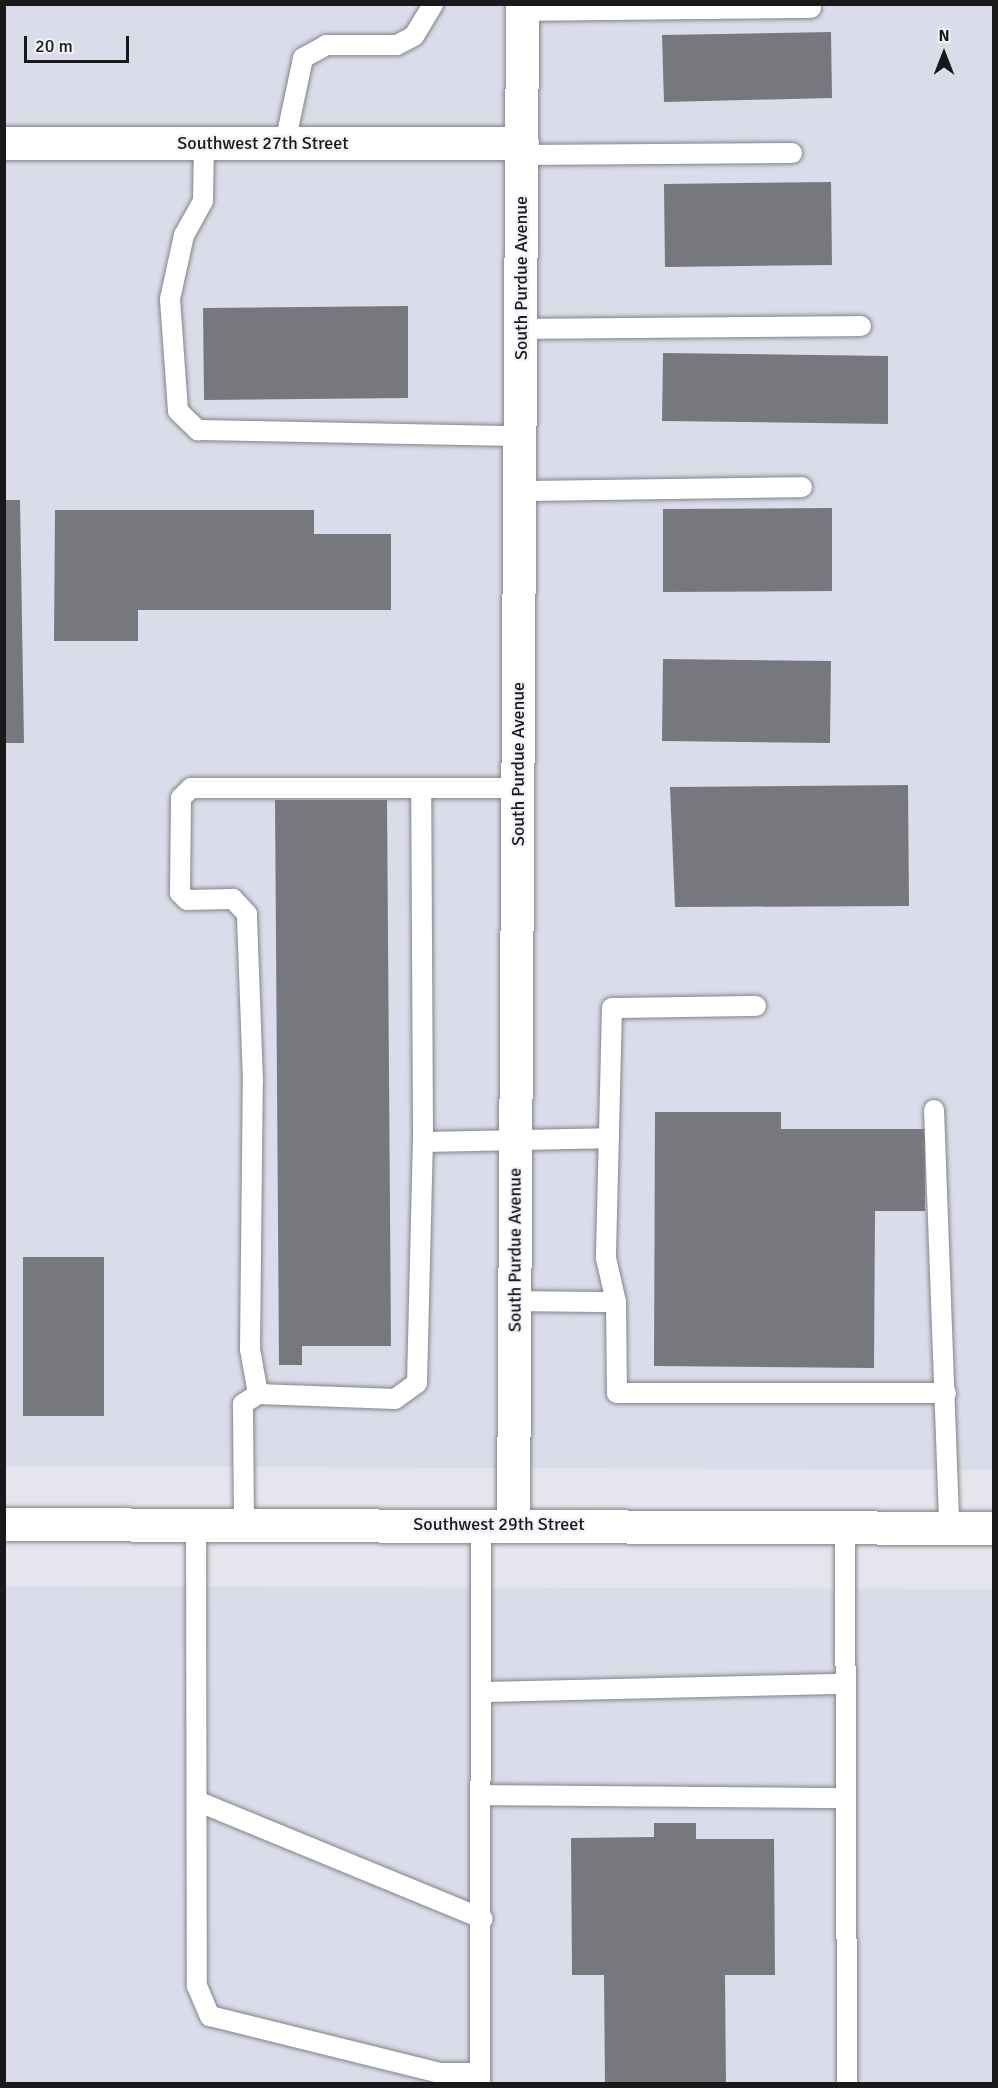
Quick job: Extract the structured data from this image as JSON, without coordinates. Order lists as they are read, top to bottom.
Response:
{
  "streets": {
    "street": ["Southwest 27th Street", "South Purdue Avenue", "Southwest 29th Street"]
  },
  "crossings": [
    ["Southwest 27th Street", "South Purdue Avenue"],
    ["South Purdue Avenue", "Southwest 29th Street"]
  ],
  "scale_bar": "20 m",
  "north": "top"
}
